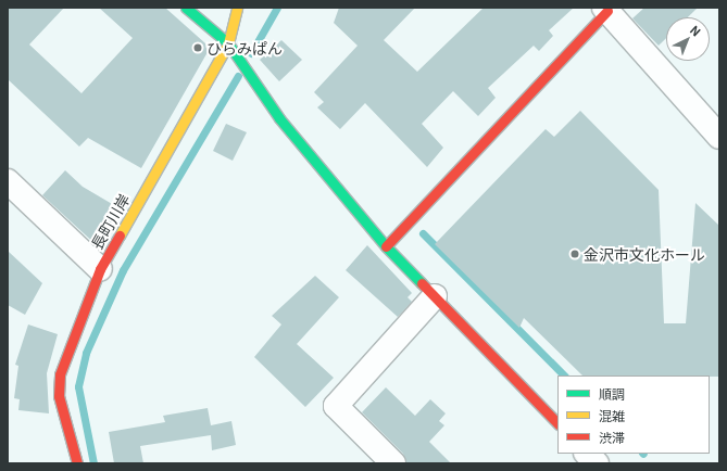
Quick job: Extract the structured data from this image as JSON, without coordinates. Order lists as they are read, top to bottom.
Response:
{
  "streets": {
    "street": ["長町川岸"]
  },
  "places": ["ひらみぱん", "金沢市文化ホール"],
  "legend": ["順調", "混雑", "渋滞"],
  "north": "top right"
}
